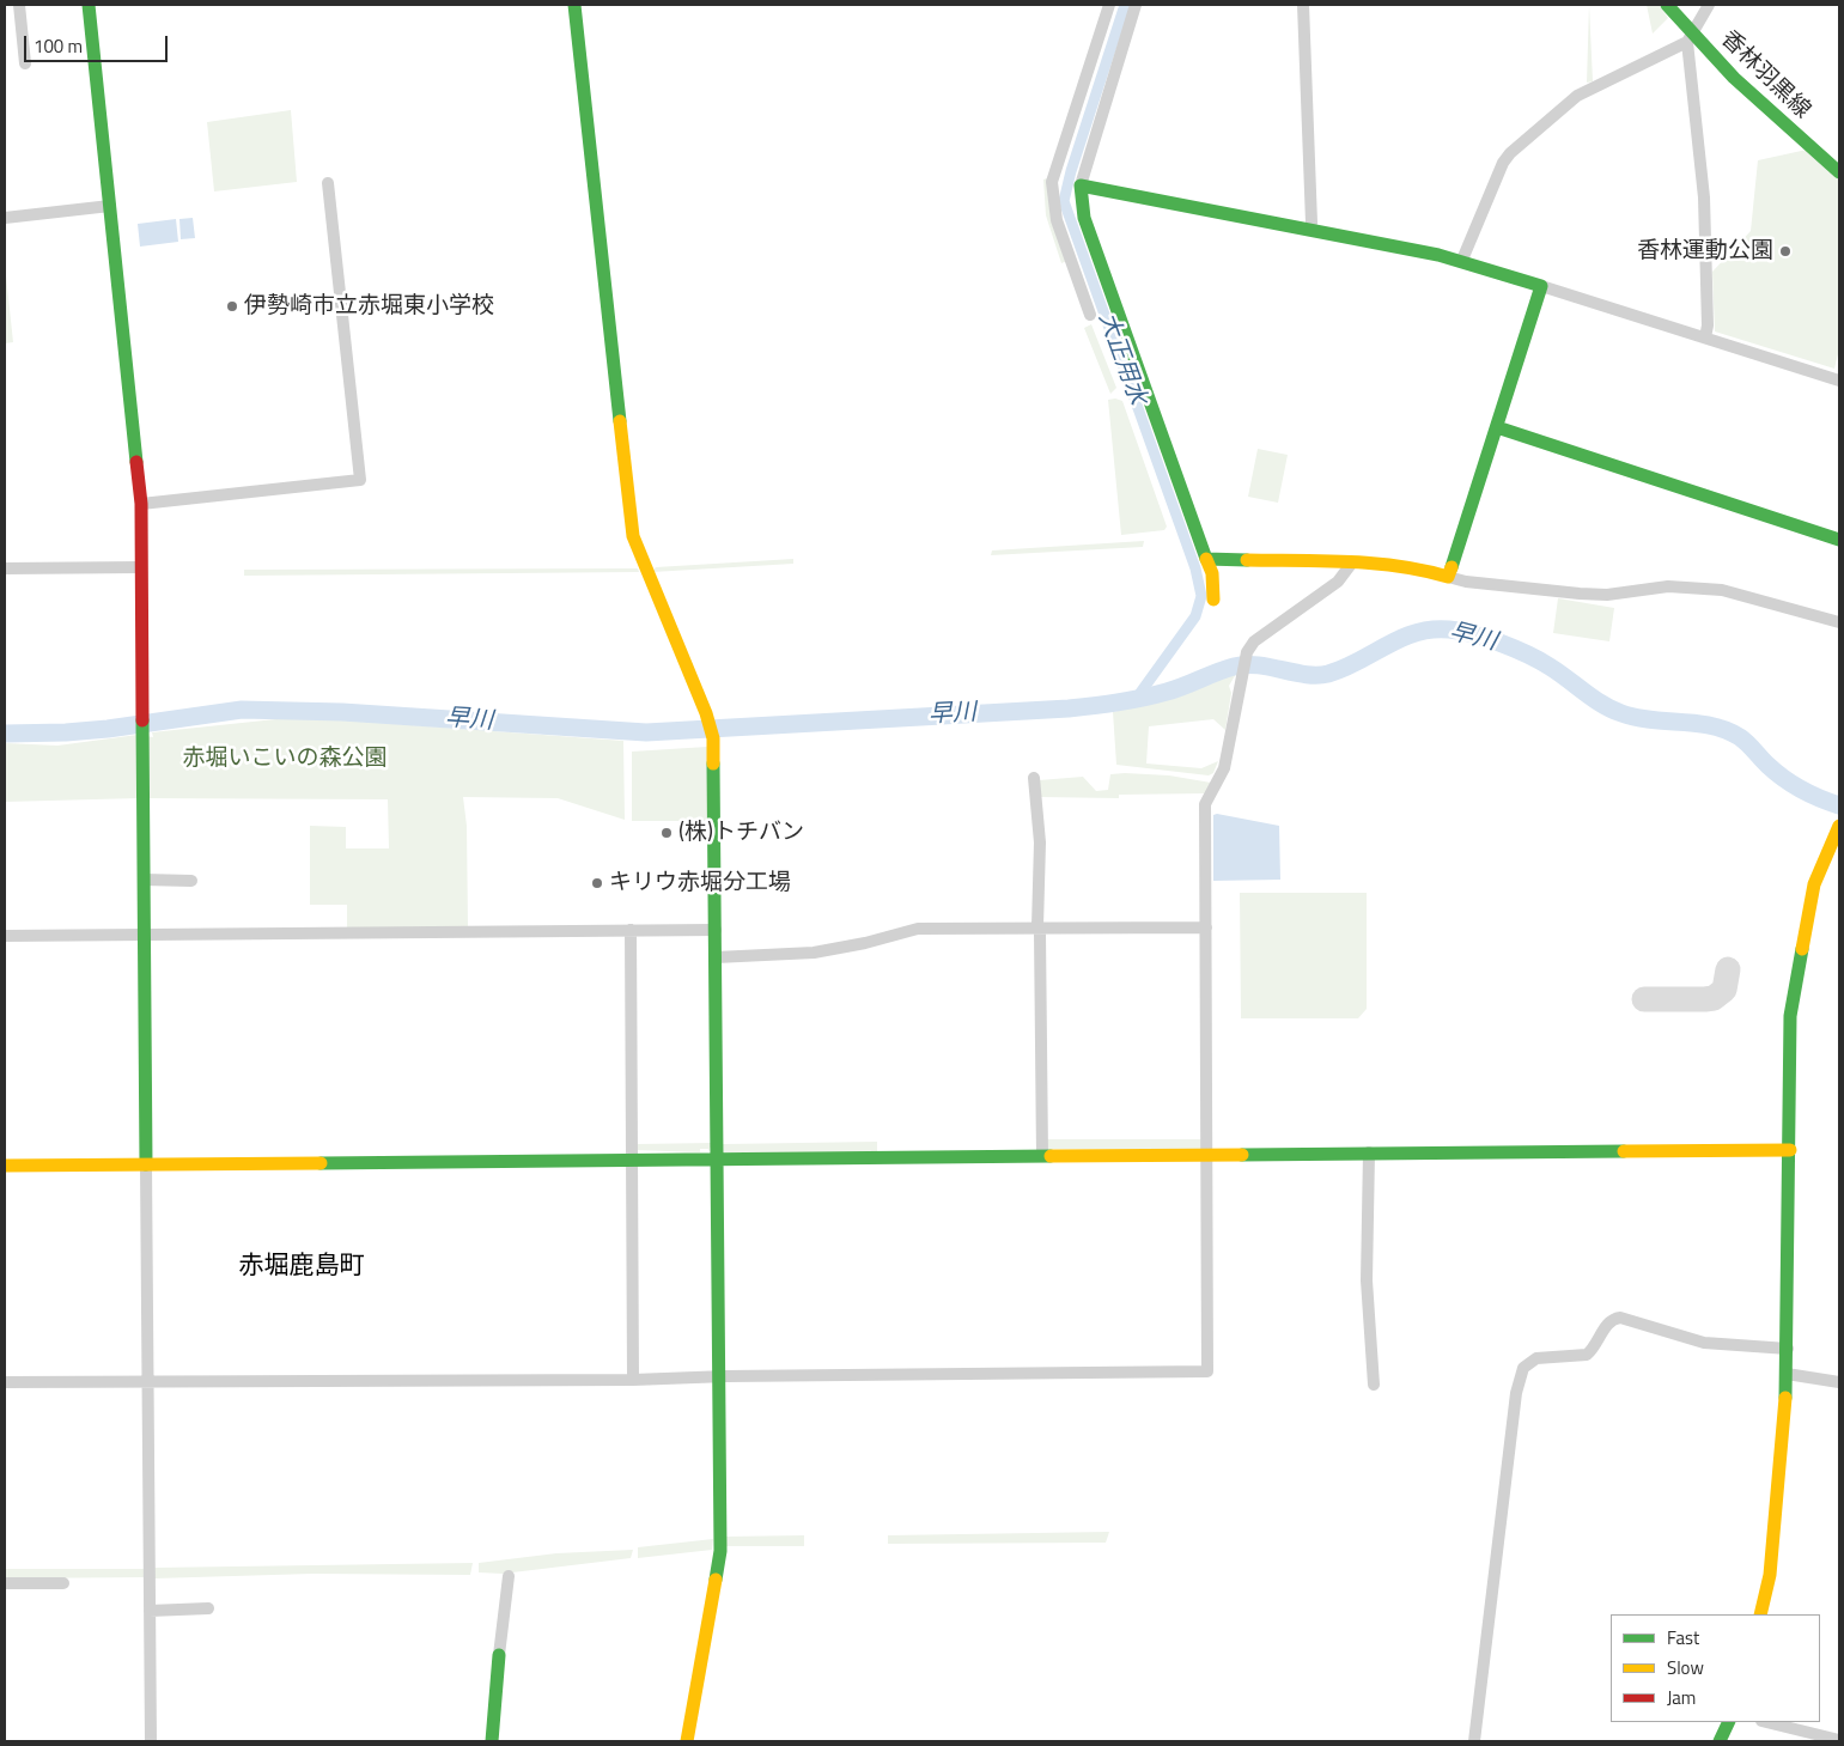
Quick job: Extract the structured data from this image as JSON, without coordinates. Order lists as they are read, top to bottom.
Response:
{
  "streets": {
    "street": ["香林羽黒線"]
  },
  "districts": ["赤堀鹿島町"],
  "water": ["大正用水", "早川"],
  "parks": ["赤堀いこいの森公園"],
  "places": [
    "香林運動公園",
    "伊勢崎市立赤堀東小学校",
    "(株)トチバン",
    "キリウ赤堀分工場"
  ],
  "legend": ["Fast", "Slow", "Jam"],
  "scale_bar": "100 m"
}
